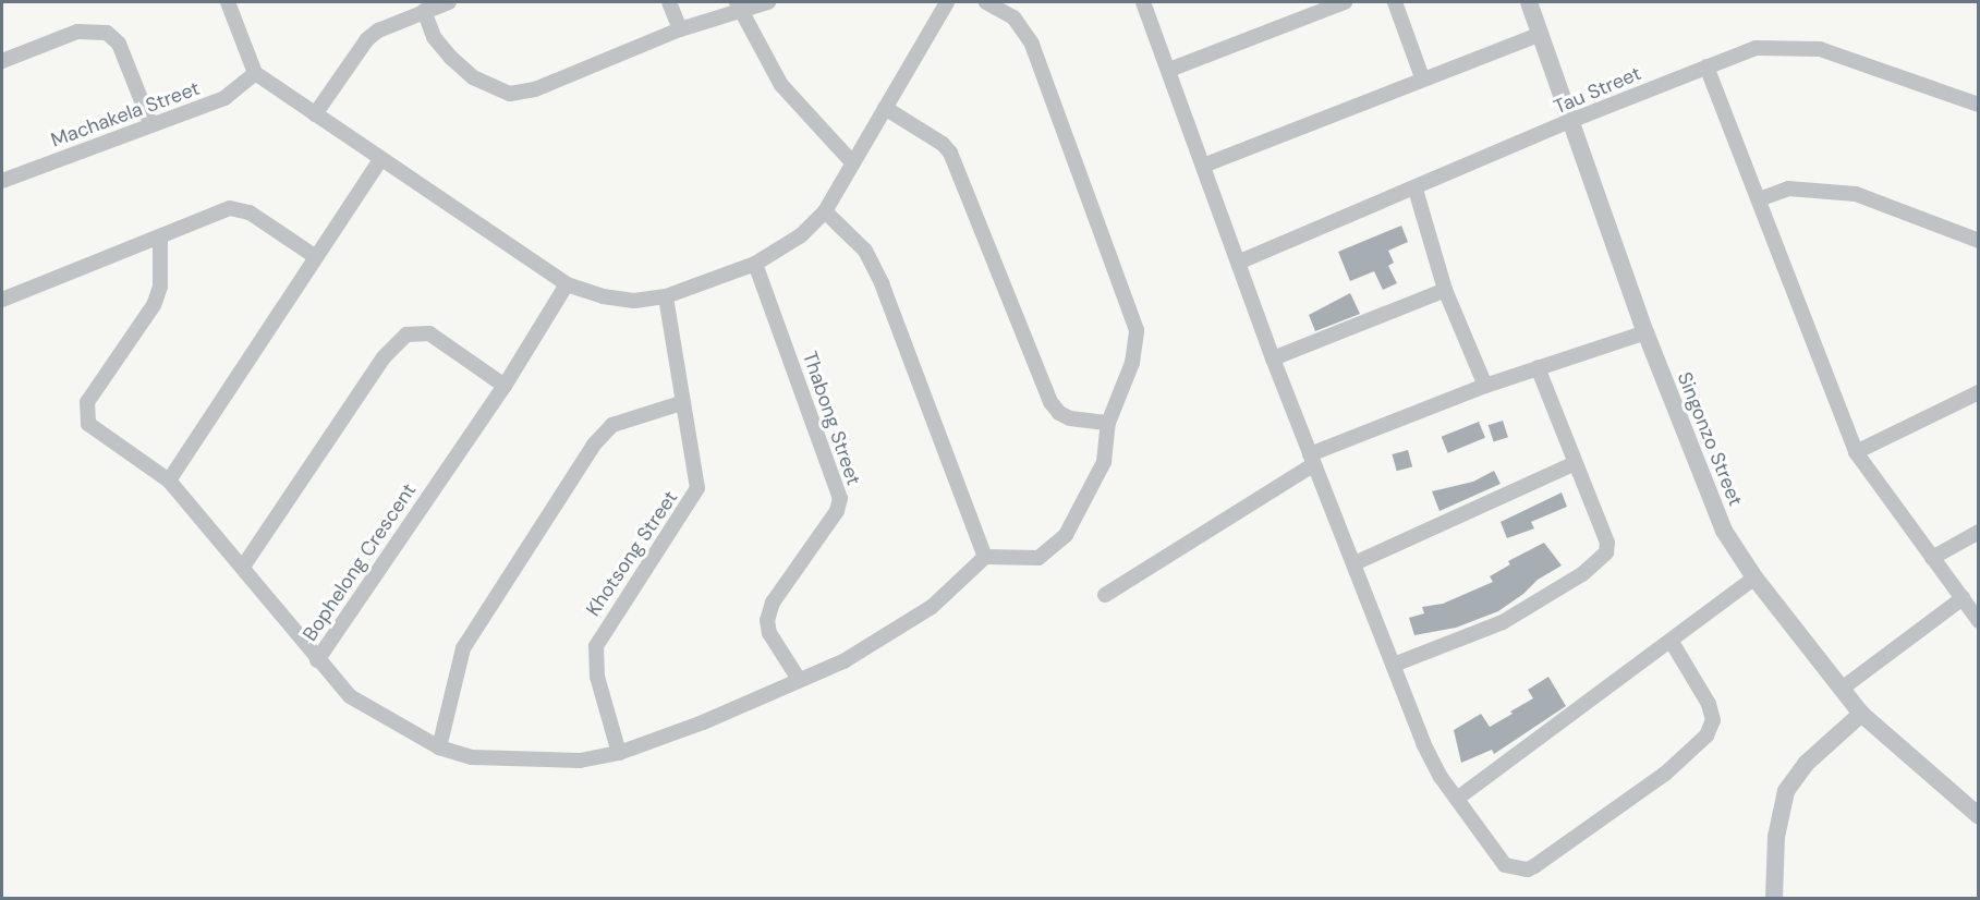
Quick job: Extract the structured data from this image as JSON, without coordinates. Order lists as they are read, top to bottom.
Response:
{
  "streets": {
    "street": [
      "Tau Street",
      "Machakela Street",
      "Thabong Street",
      "Singonzo Street",
      "Khotsong Street",
      "Bophelong Crescent"
    ]
  },
  "crossings": [
    ["Tau Street", "Singonzo Street"],
    ["Thabong Street", "Bophelong Crescent"],
    ["Khotsong Street", "Bophelong Crescent"]
  ]
}
